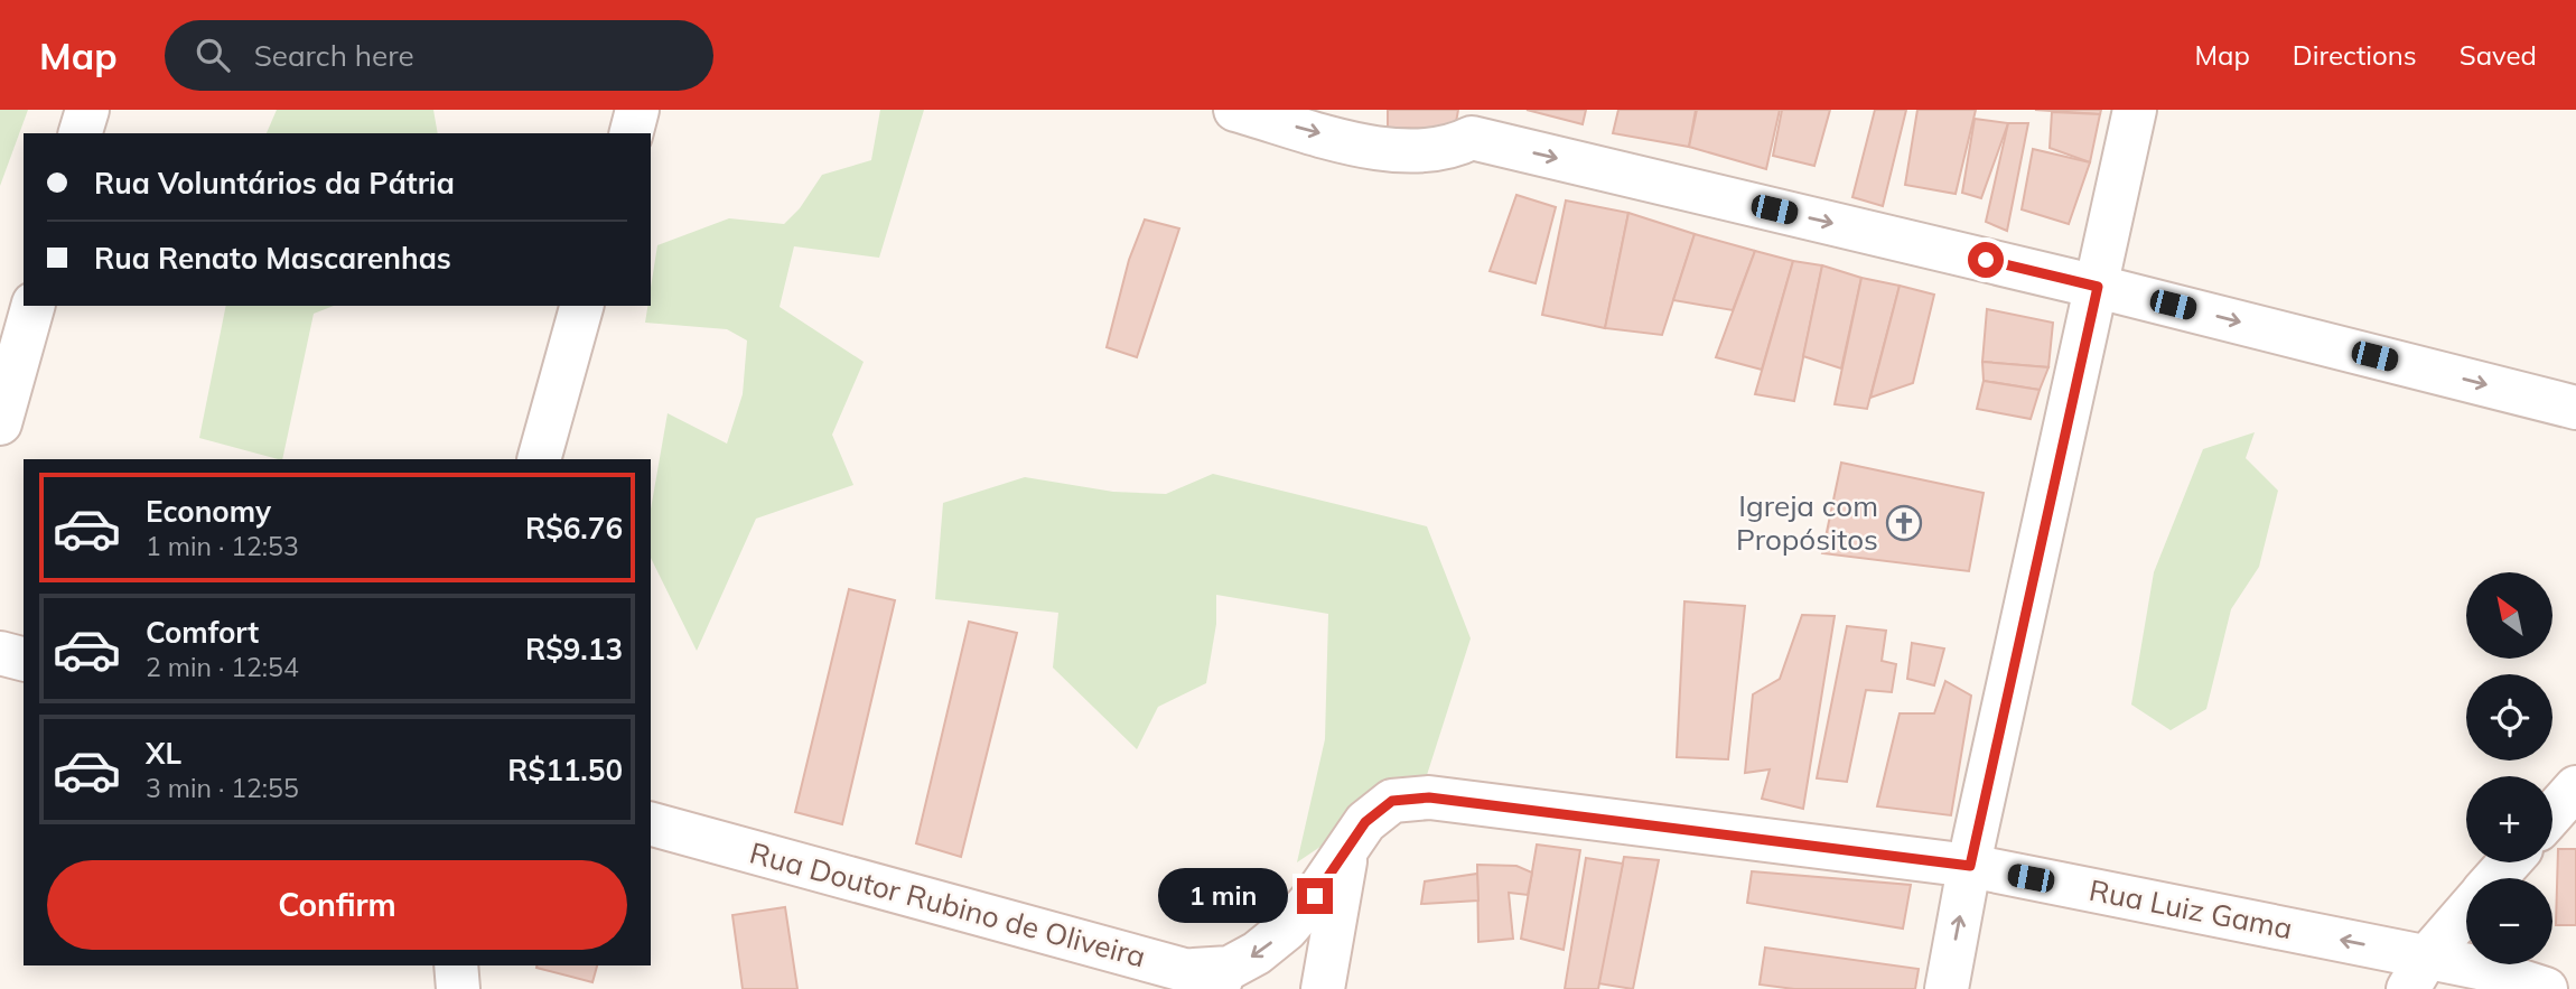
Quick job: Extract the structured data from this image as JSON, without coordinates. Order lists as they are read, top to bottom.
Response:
{
  "streets": {
    "street": ["Rua Doutor Rubino de Oliveira", "Rua Luiz Gama"]
  },
  "one_way": ["Rua Luiz Gama"],
  "places": {
    "church": ["Igreja com Propósitos"]
  },
  "north": "top left",
  "page": {
    "header": "Map",
    "search": "Search here",
    "nav": ["Map", "Directions", "Saved"],
    "banner": ["Rua Voluntários da Pátria", "Rua Renato Mascarenhas"],
    "list": [
      {
        "name": "Economy",
        "note": "1 min · 12:53",
        "value": "R$6.76"
      },
      {
        "name": "Comfort",
        "note": "2 min · 12:54",
        "value": "R$9.13"
      },
      {
        "name": "XL",
        "note": "3 min · 12:55",
        "value": "R$11.50"
      }
    ],
    "map_buttons": ["+", "−"],
    "buttons": "Confirm",
    "bubble": "1 min"
  }
}
